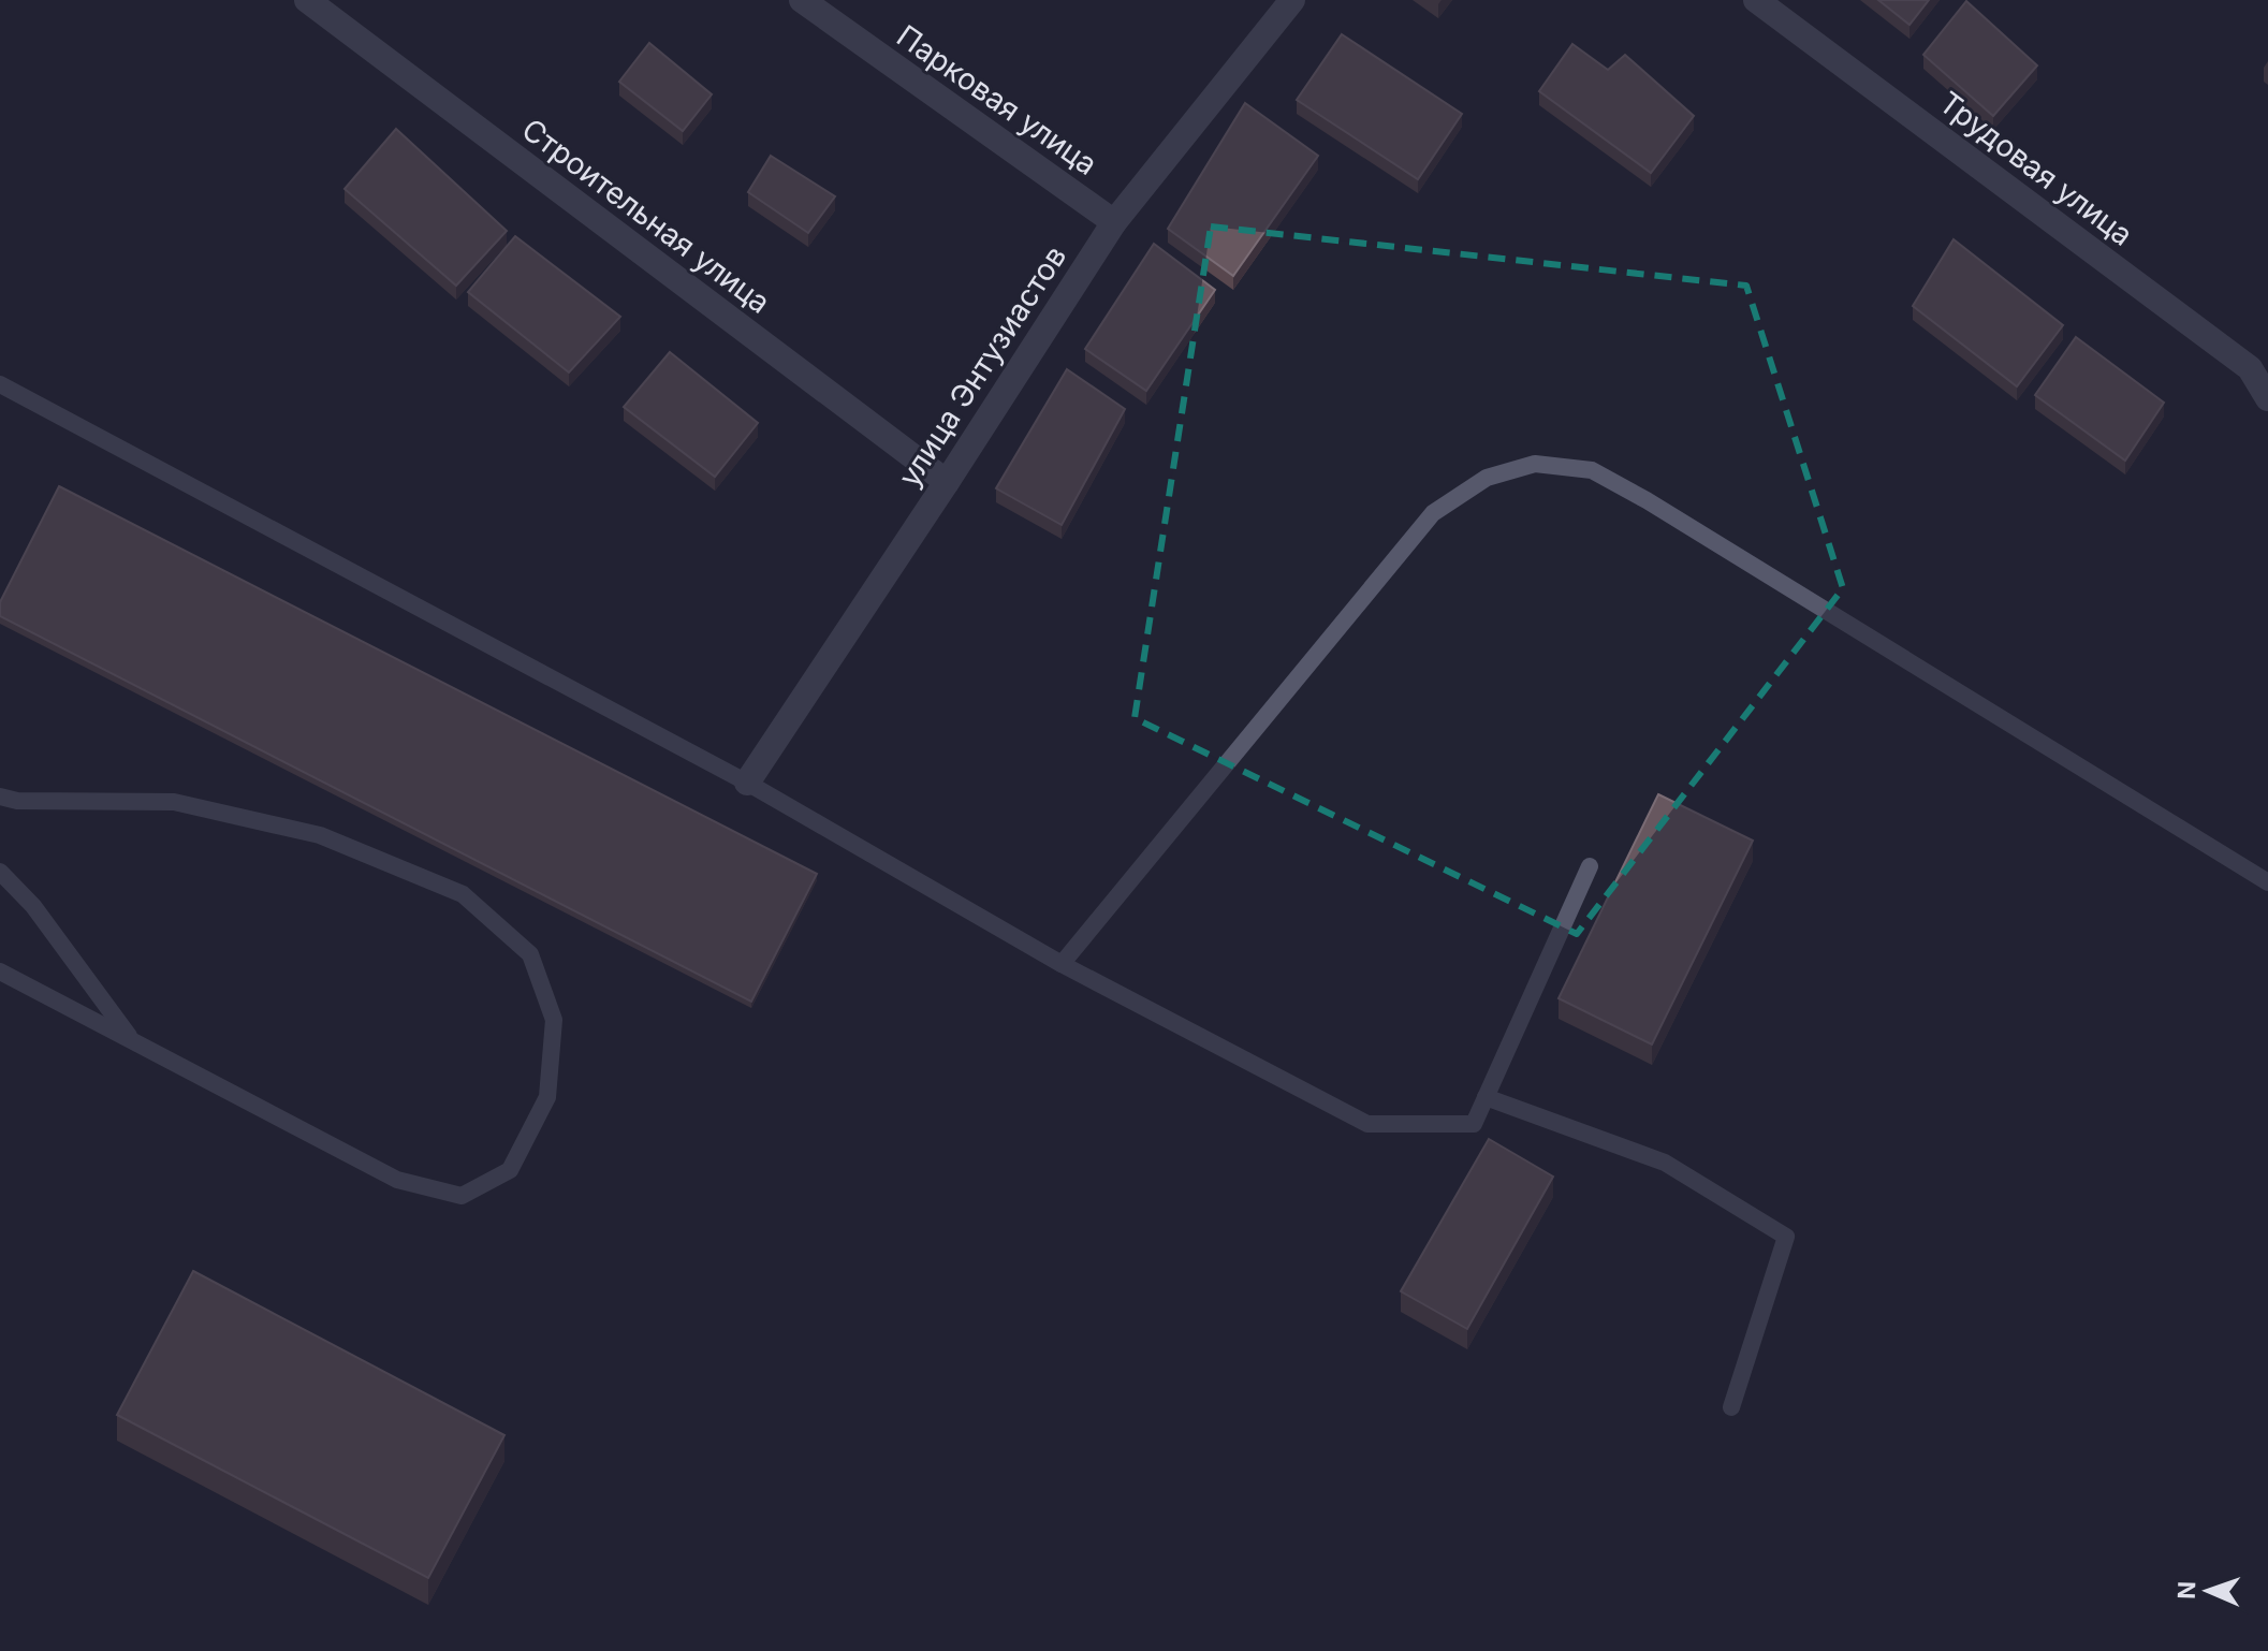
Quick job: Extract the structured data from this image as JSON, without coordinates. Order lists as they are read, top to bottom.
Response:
{
  "streets": {
    "street": [
      "Парковая улица",
      "Трудовая улица",
      "Строительная улица",
      "улица Энтузиастов"
    ]
  },
  "crossings": [
    ["Парковая улица", "улица Энтузиастов"],
    ["Строительная улица", "улица Энтузиастов"]
  ],
  "north": "left"
}
